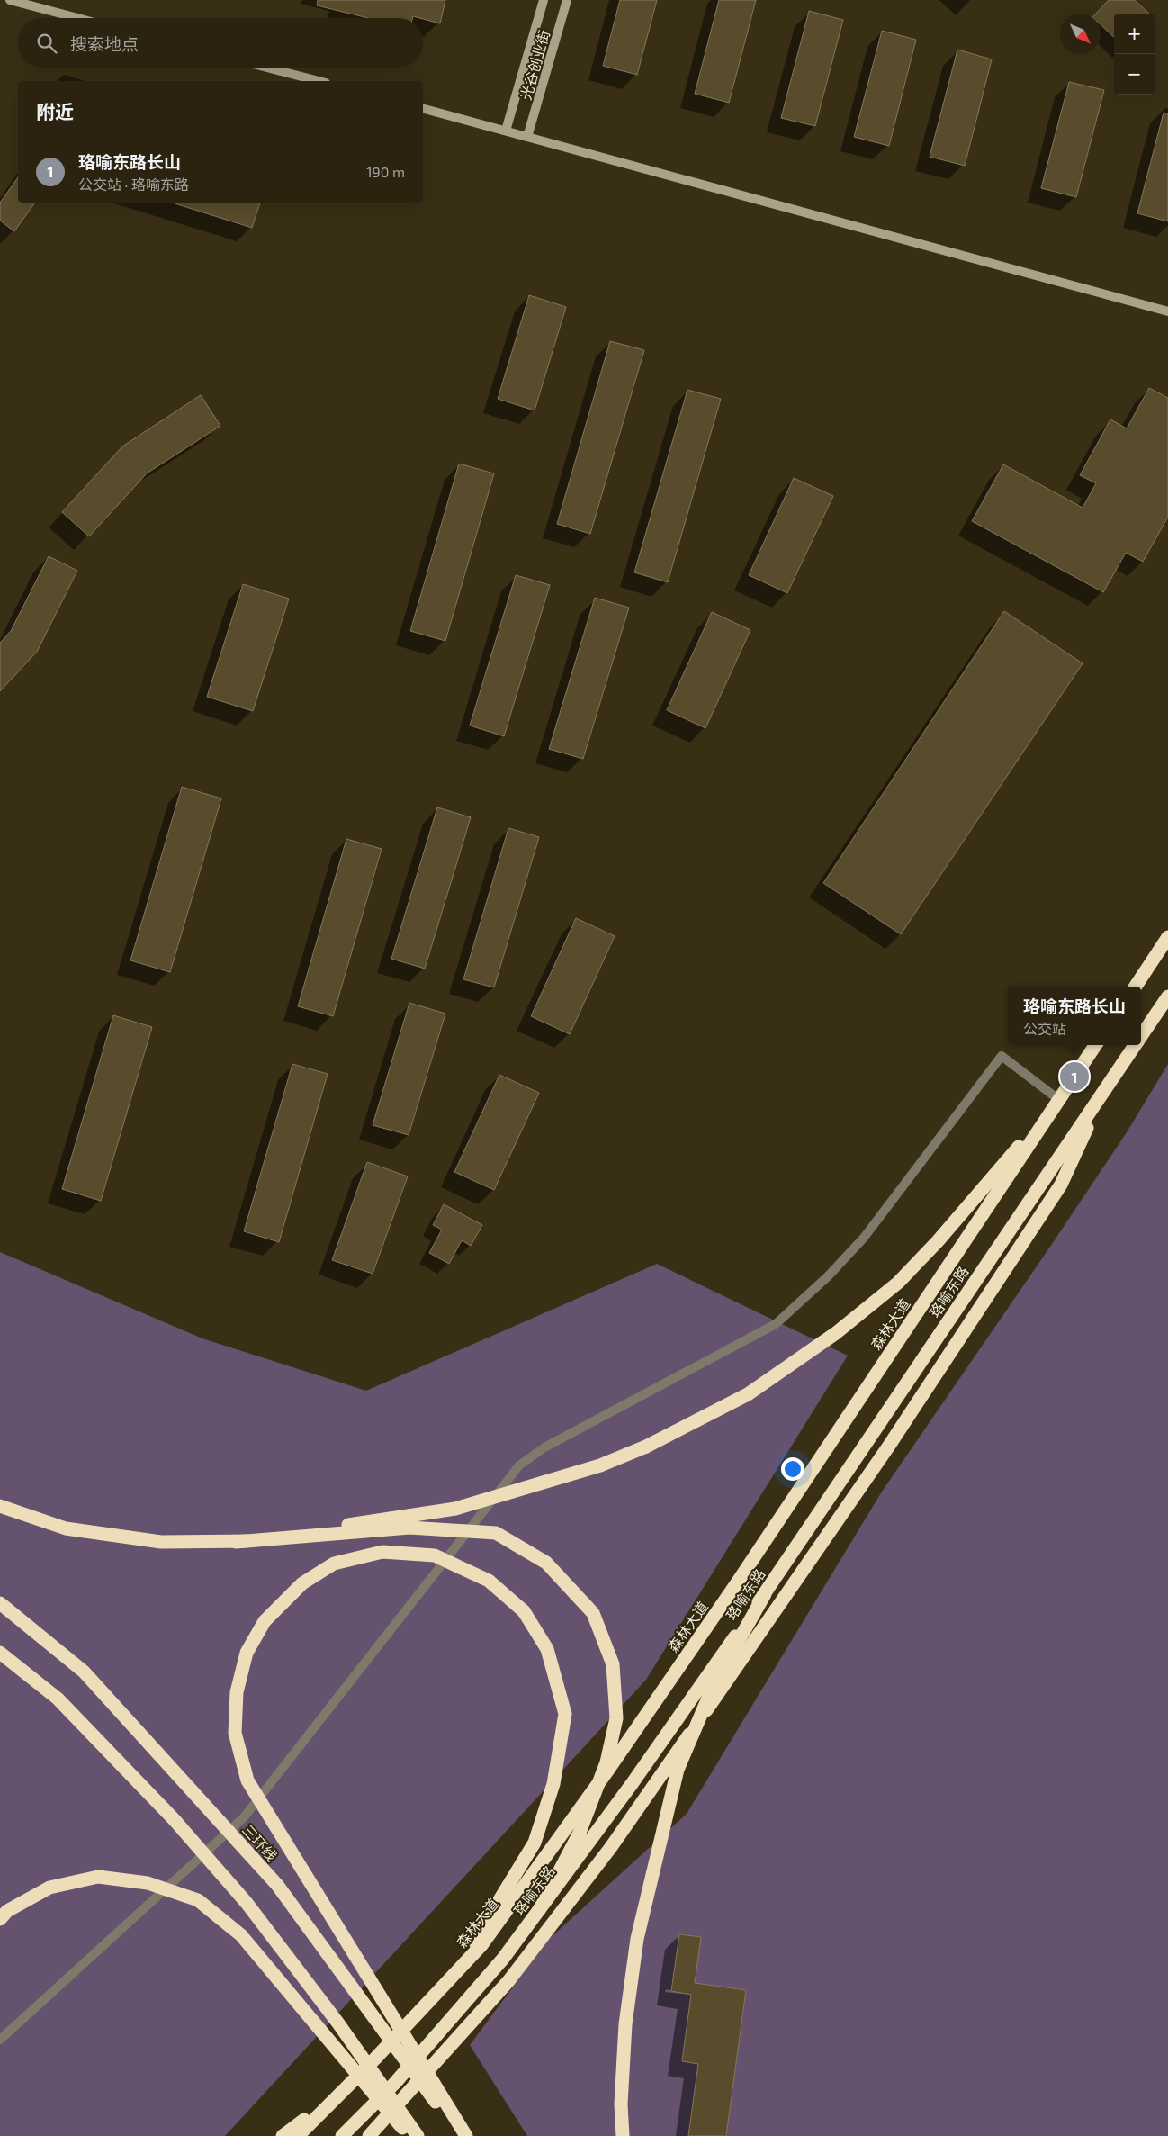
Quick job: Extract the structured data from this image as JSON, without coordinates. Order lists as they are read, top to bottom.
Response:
{
  "streets": {
    "highway": ["珞喻东路", "森林大道", "三环线"],
    "main road": ["光谷创业街"]
  },
  "north": "bottom right",
  "page": {
    "map_buttons": ["+", "−"],
    "search": "搜索地点",
    "heading": "附近",
    "list": [
      {
        "mark": "1",
        "name": "珞喻东路长山",
        "note": "公交站 · 珞喻东路",
        "value": "190 m"
      }
    ],
    "popup": ["珞喻东路长山", "公交站"],
    "pins": "1"
  }
}
